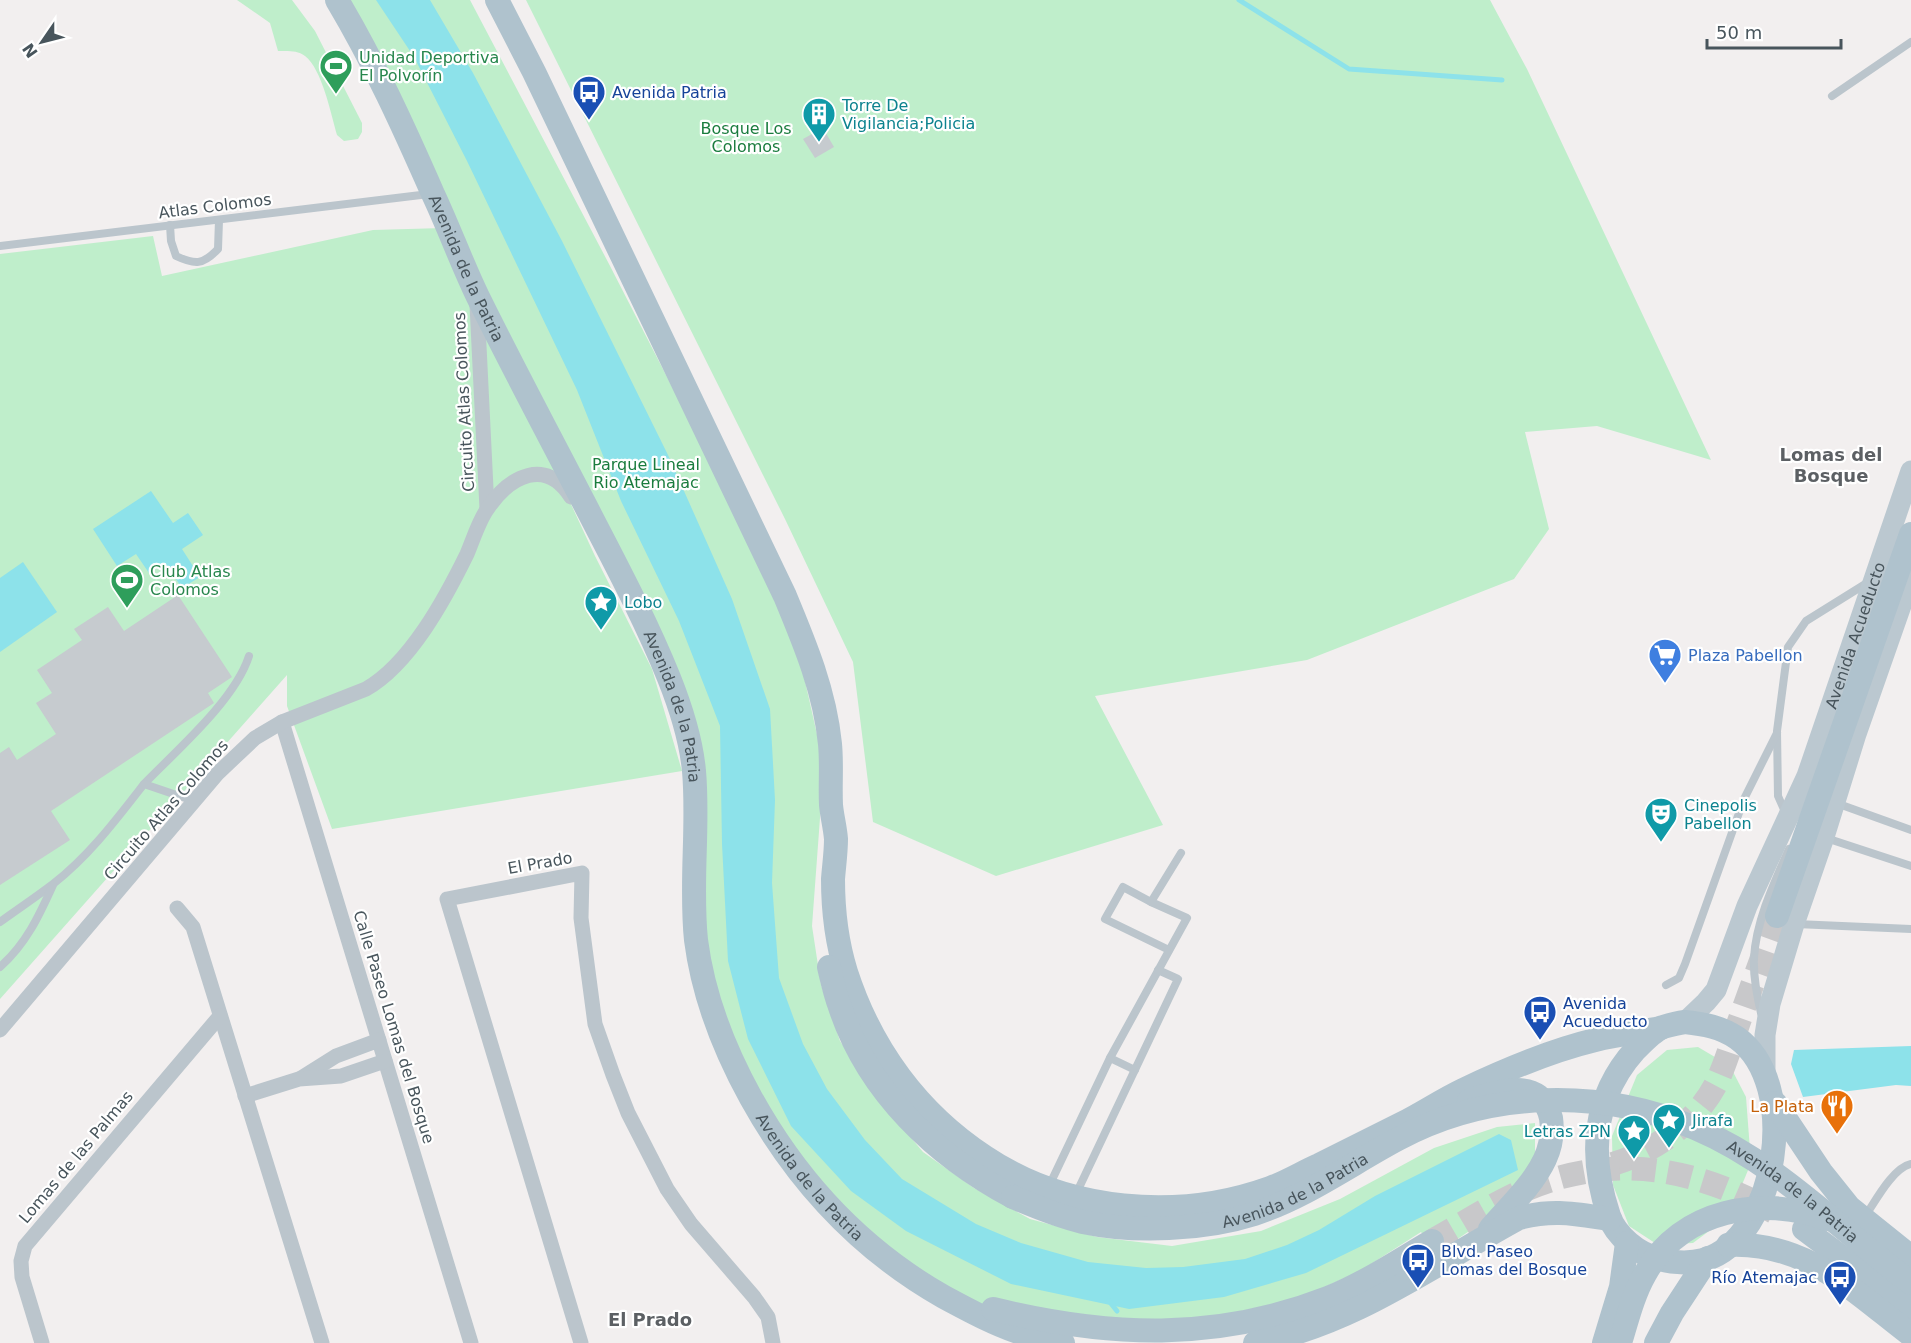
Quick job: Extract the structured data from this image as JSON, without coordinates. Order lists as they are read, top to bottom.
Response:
{
  "streets": {
    "main road": ["Avenida de la Patria", "Avenida Acueducto"],
    "street": [
      "Circuito Atlas Colomos",
      "El Prado",
      "Calle Paseo Lomas del Bosque",
      "Lomas de las Palmas"
    ],
    "lane": ["Atlas Colomos"]
  },
  "crossings": [
    ["Atlas Colomos", "Avenida de la Patria"],
    ["Avenida de la Patria", "Circuito Atlas Colomos"],
    ["Avenida de la Patria", "Avenida Acueducto"],
    ["Circuito Atlas Colomos", "Calle Paseo Lomas del Bosque"]
  ],
  "districts": ["Lomas del Bosque", "El Prado"],
  "parks": ["Bosque Los Colomos", "Parque Lineal Rio Atemajac"],
  "places": {
    "sports": ["Unidad Deportiva El Polvorín", "Club Atlas Colomos"],
    "bus stop": [
      "Avenida Patria",
      "Avenida Acueducto",
      "Blvd. Paseo Lomas del Bosque",
      "Río Atemajac"
    ],
    "building": ["Torre De Vigilancia;Policia"],
    "place": ["Lobo", "Jirafa", "Letras ZPN"],
    "supermarket": ["Plaza Pabellon"],
    "theatre": ["Cinepolis Pabellon"],
    "restaurant": ["La Plata"]
  },
  "scale_bar": "50 m",
  "north": "bottom left"
}
